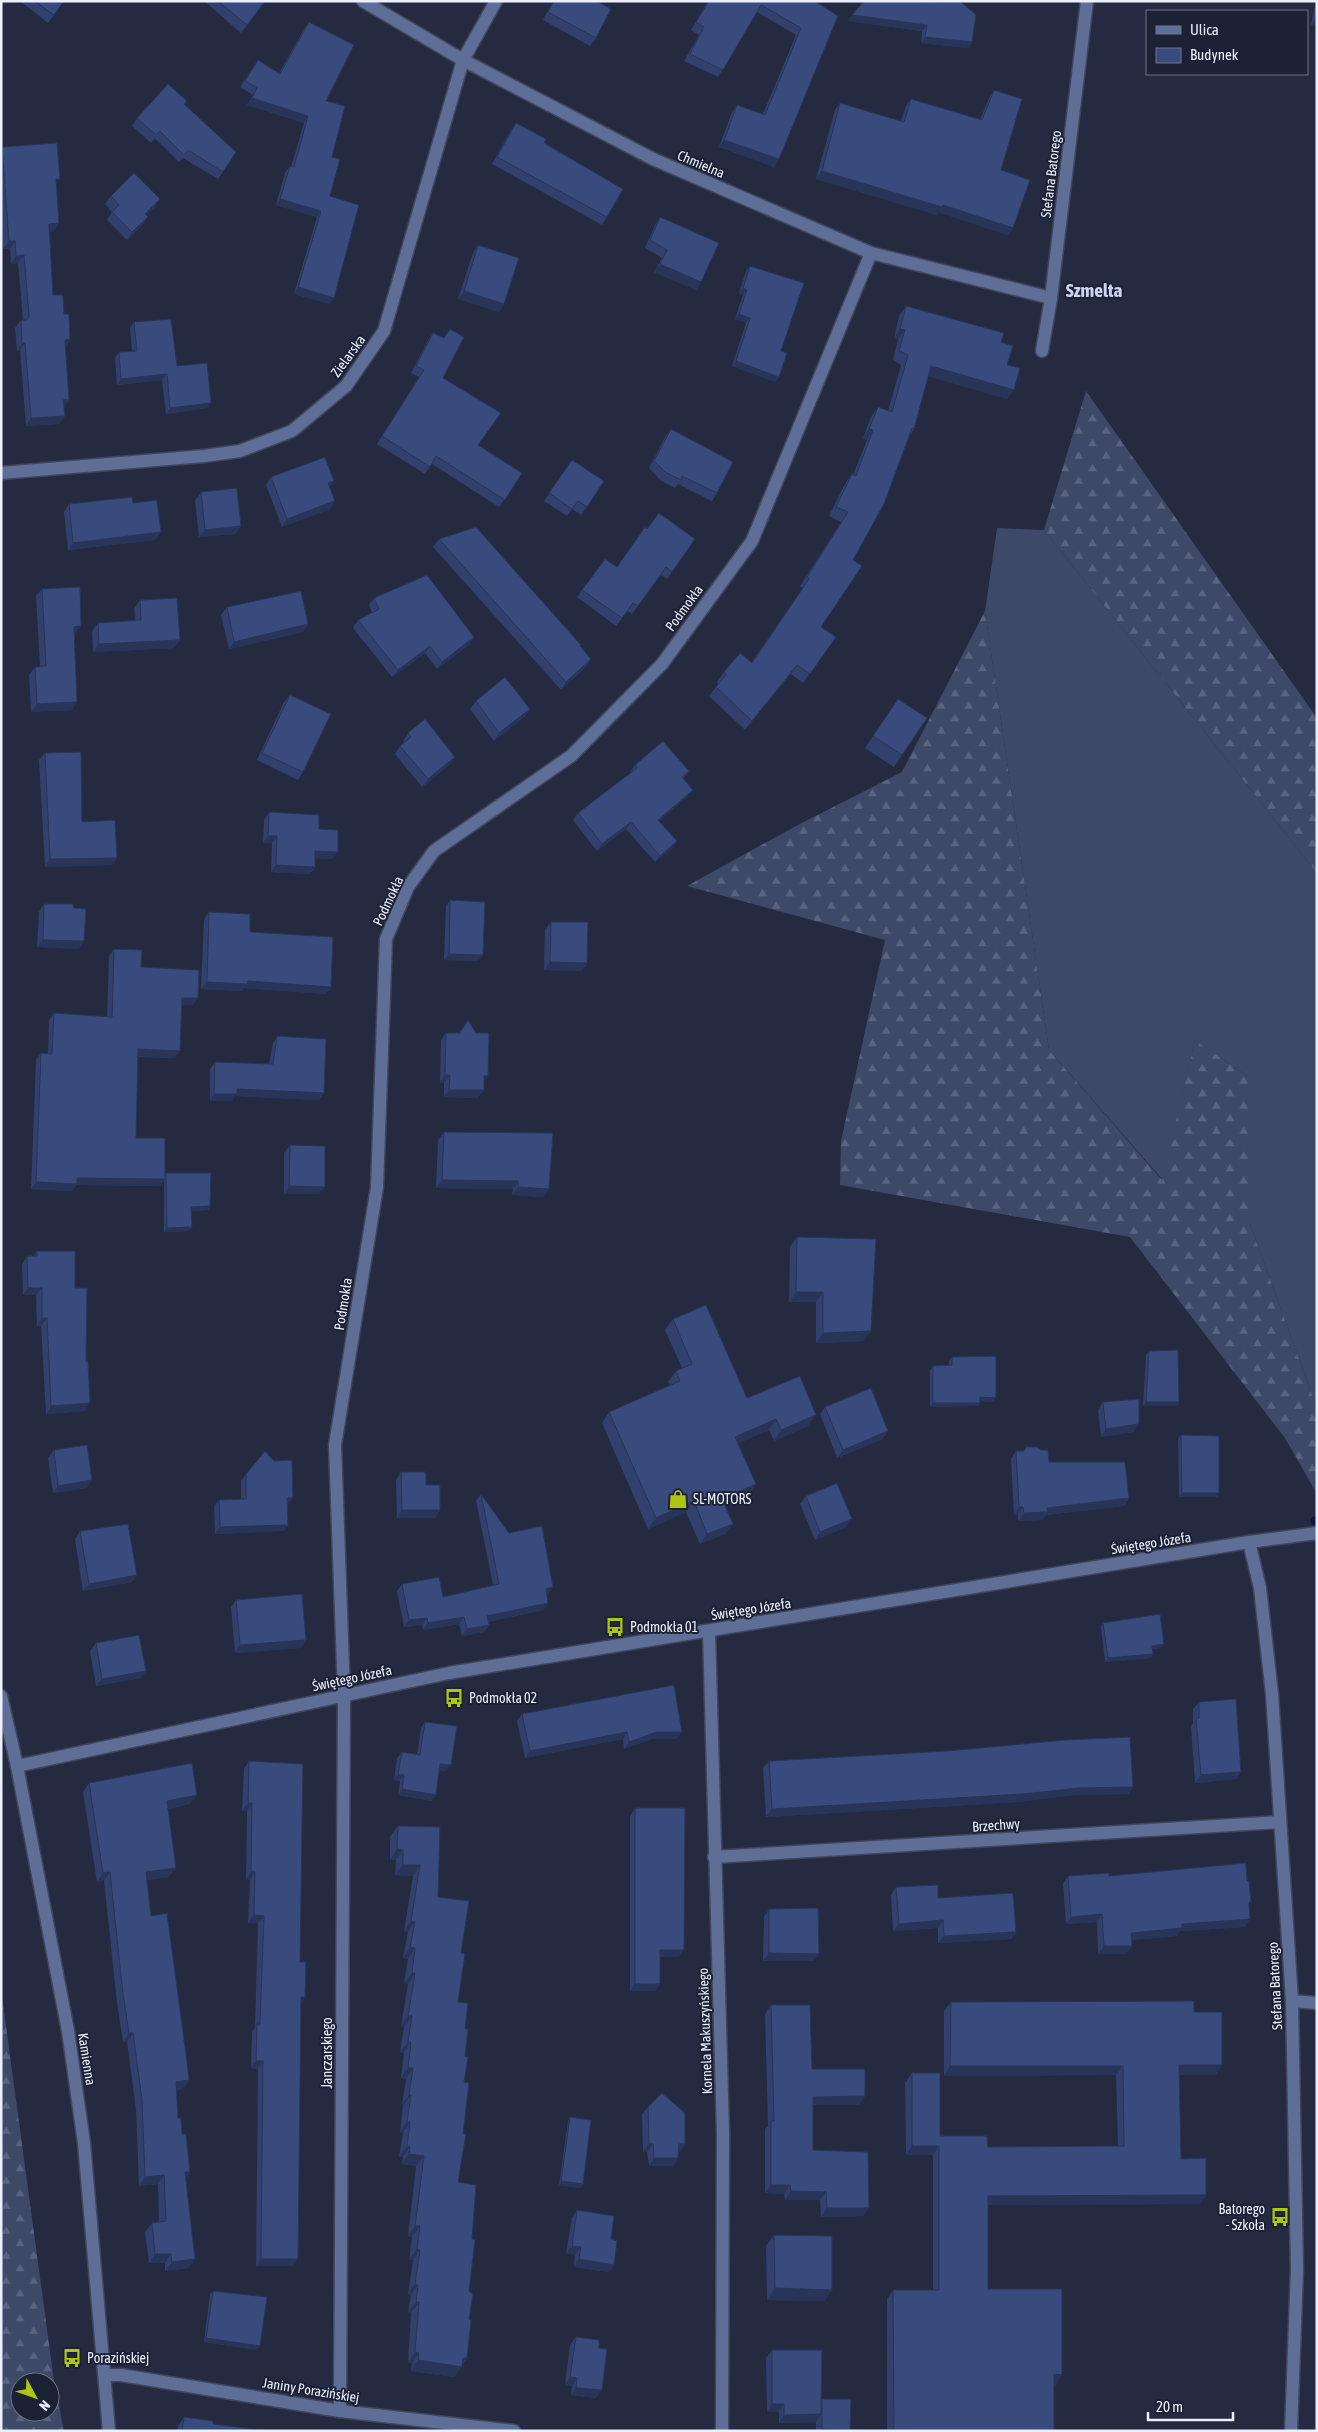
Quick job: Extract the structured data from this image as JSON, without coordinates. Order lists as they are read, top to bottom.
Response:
{
  "streets": {
    "street": [
      "Chmielna",
      "Stefana Batorego",
      "Zielarska",
      "Podmokła",
      "Świętego Józefa",
      "Brzechwy",
      "Kornela Makuszyńskiego",
      "Janczarskiego",
      "Kamienna",
      "Janiny Porazińskiej"
    ]
  },
  "crossings": [
    ["Chmielna", "Stefana Batorego"],
    ["Chmielna", "Zielarska"],
    ["Chmielna", "Podmokła"],
    ["Stefana Batorego", "Świętego Józefa"],
    ["Stefana Batorego", "Brzechwy"],
    ["Podmokła", "Świętego Józefa"],
    ["Podmokła", "Janczarskiego"],
    ["Świętego Józefa", "Kornela Makuszyńskiego"],
    ["Świętego Józefa", "Janczarskiego"],
    ["Świętego Józefa", "Kamienna"],
    ["Brzechwy", "Kornela Makuszyńskiego"],
    ["Janczarskiego", "Janiny Porazińskiej"],
    ["Kamienna", "Janiny Porazińskiej"]
  ],
  "districts": ["Szmelta"],
  "places": {
    "shop": ["SL-MOTORS"],
    "bus stop": [
      "Podmokła 01",
      "Podmokła 02",
      "Batorego - Szkoła",
      "Porazińskiej"
    ]
  },
  "legend": ["Ulica", "Budynek"],
  "scale_bar": "20 m",
  "north": "bottom right"
}
